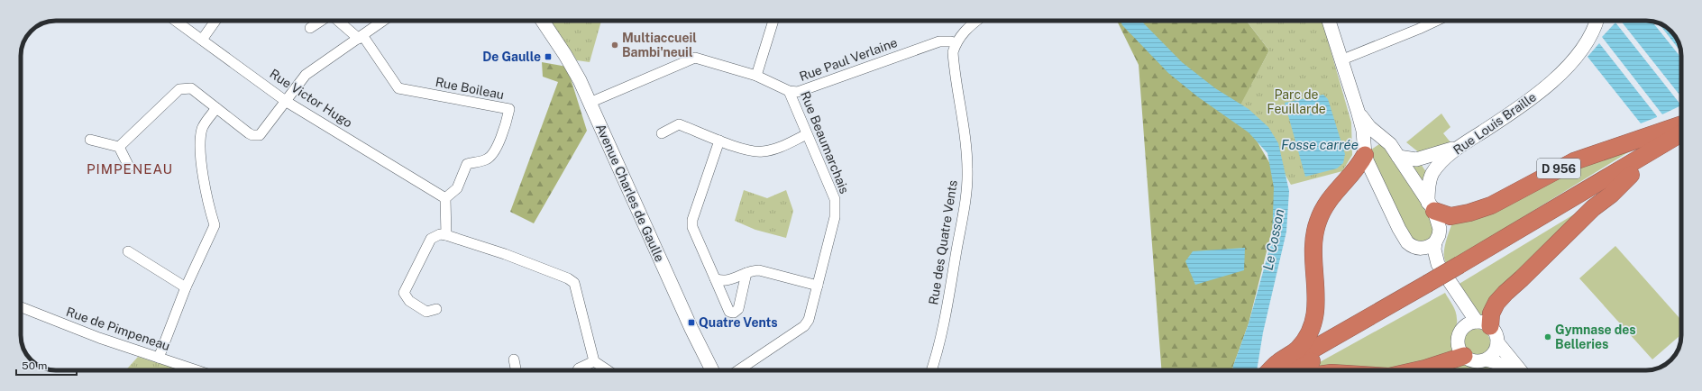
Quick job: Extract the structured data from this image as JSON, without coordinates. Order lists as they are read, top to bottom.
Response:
{
  "streets": {
    "highway": ["D 956"],
    "main road": ["Rue Louis Braille", "Avenue Charles de Gaulle"],
    "street": [
      "Rue Paul Verlaine",
      "Rue Boileau",
      "Rue Victor Hugo",
      "Rue Beaumarchais",
      "Rue des Quatre Vents",
      "Rue de Pimpeneau"
    ]
  },
  "crossings": [
    ["Rue Paul Verlaine", "Rue Beaumarchais"],
    ["Rue Paul Verlaine", "Avenue Charles de Gaulle"],
    ["Rue Paul Verlaine", "Rue des Quatre Vents"],
    ["Rue Boileau", "Rue Victor Hugo"],
    ["Rue Louis Braille", "D 956"]
  ],
  "districts": ["PIMPENEAU"],
  "water": ["Fosse carrée", "Le Cosson"],
  "parks": ["Parc de Feuillarde"],
  "places": {
    "other": ["Multiaccueil Bambi'neuil", "Gymnase des Belleries"],
    "transit": ["De Gaulle", "Quatre Vents"]
  },
  "scale_bar": "50 m"
}
